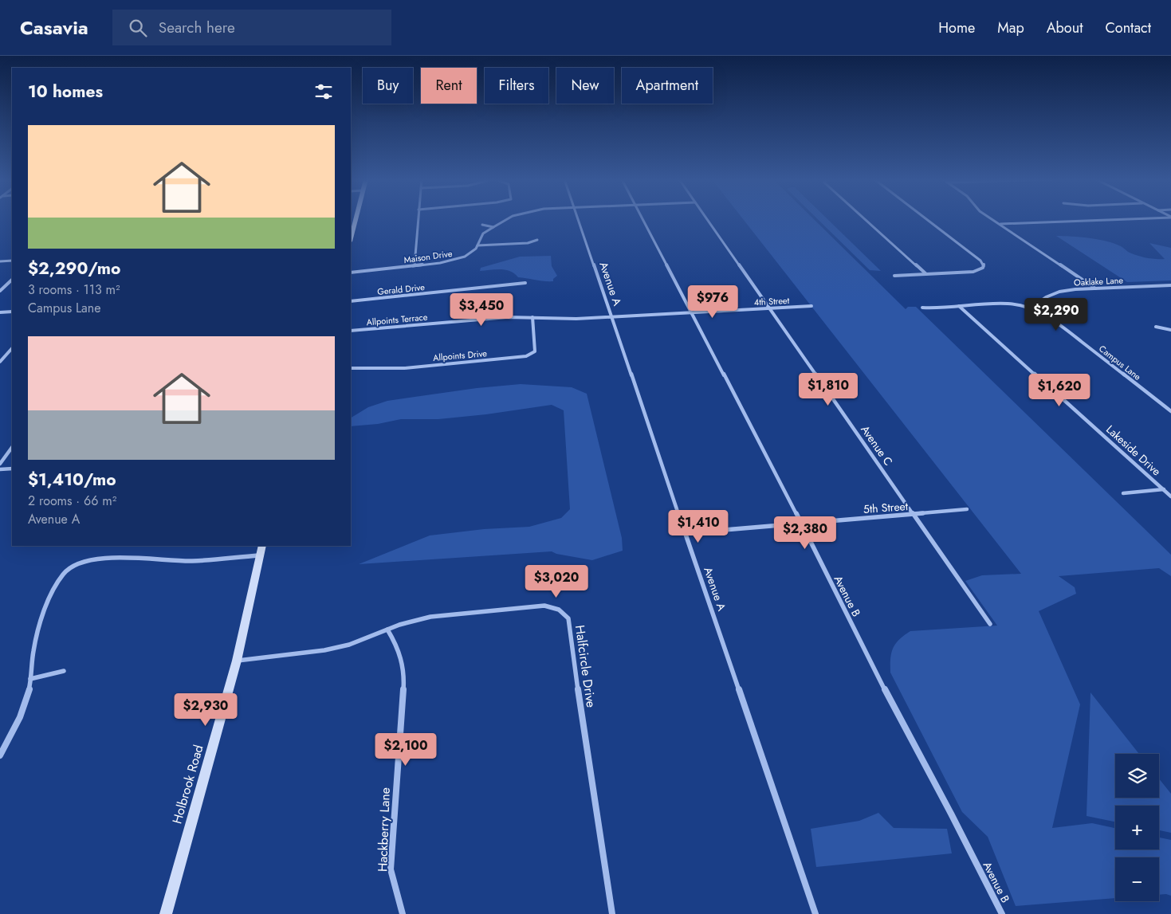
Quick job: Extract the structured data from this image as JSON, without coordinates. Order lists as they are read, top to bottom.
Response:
{
  "streets": {
    "street": [
      "Maison Drive",
      "Oaklake Lane",
      "Avenue A",
      "Gerald Drive",
      "4th Street",
      "Allpoints Terrace",
      "Allpoints Drive",
      "Campus Lane",
      "Avenue C",
      "Lakeside Drive",
      "5th Street",
      "Avenue B",
      "Halfcircle Drive",
      "Holbrook Road",
      "Hackberry Lane"
    ]
  },
  "crossings": [
    ["Oaklake Lane", "Campus Lane"],
    ["Avenue A", "4th Street"],
    ["Avenue A", "Allpoints Terrace"],
    ["Avenue A", "5th Street"],
    ["4th Street", "Allpoints Terrace"],
    ["4th Street", "Avenue C"],
    ["4th Street", "Avenue B"],
    ["Allpoints Terrace", "Allpoints Drive"],
    ["Campus Lane", "Lakeside Drive"],
    ["Avenue C", "5th Street"],
    ["5th Street", "Avenue B"],
    ["Halfcircle Drive", "Holbrook Road"],
    ["Halfcircle Drive", "Hackberry Lane"]
  ],
  "page": {
    "header": "Casavia",
    "search": "Search here",
    "nav": [
      "Home",
      "Map",
      "About",
      "Contact"
    ],
    "chip": [
      "Buy",
      "Rent",
      "Filters",
      "New",
      "Apartment"
    ],
    "heading": "10 homes",
    "list": [
      {
        "name": "$2,290/mo",
        "note": "3 rooms · 113 m² · Campus Lane"
      },
      {
        "name": "$1,410/mo",
        "note": "2 rooms · 66 m² · Avenue A"
      }
    ],
    "price": [
      "$976",
      "$3,450",
      "$2,290",
      "$1,810",
      "$1,620",
      "$1,410",
      "$2,380",
      "$3,020",
      "$2,930",
      "$2,100"
    ],
    "map_buttons": ["+", "−"]
  }
}
